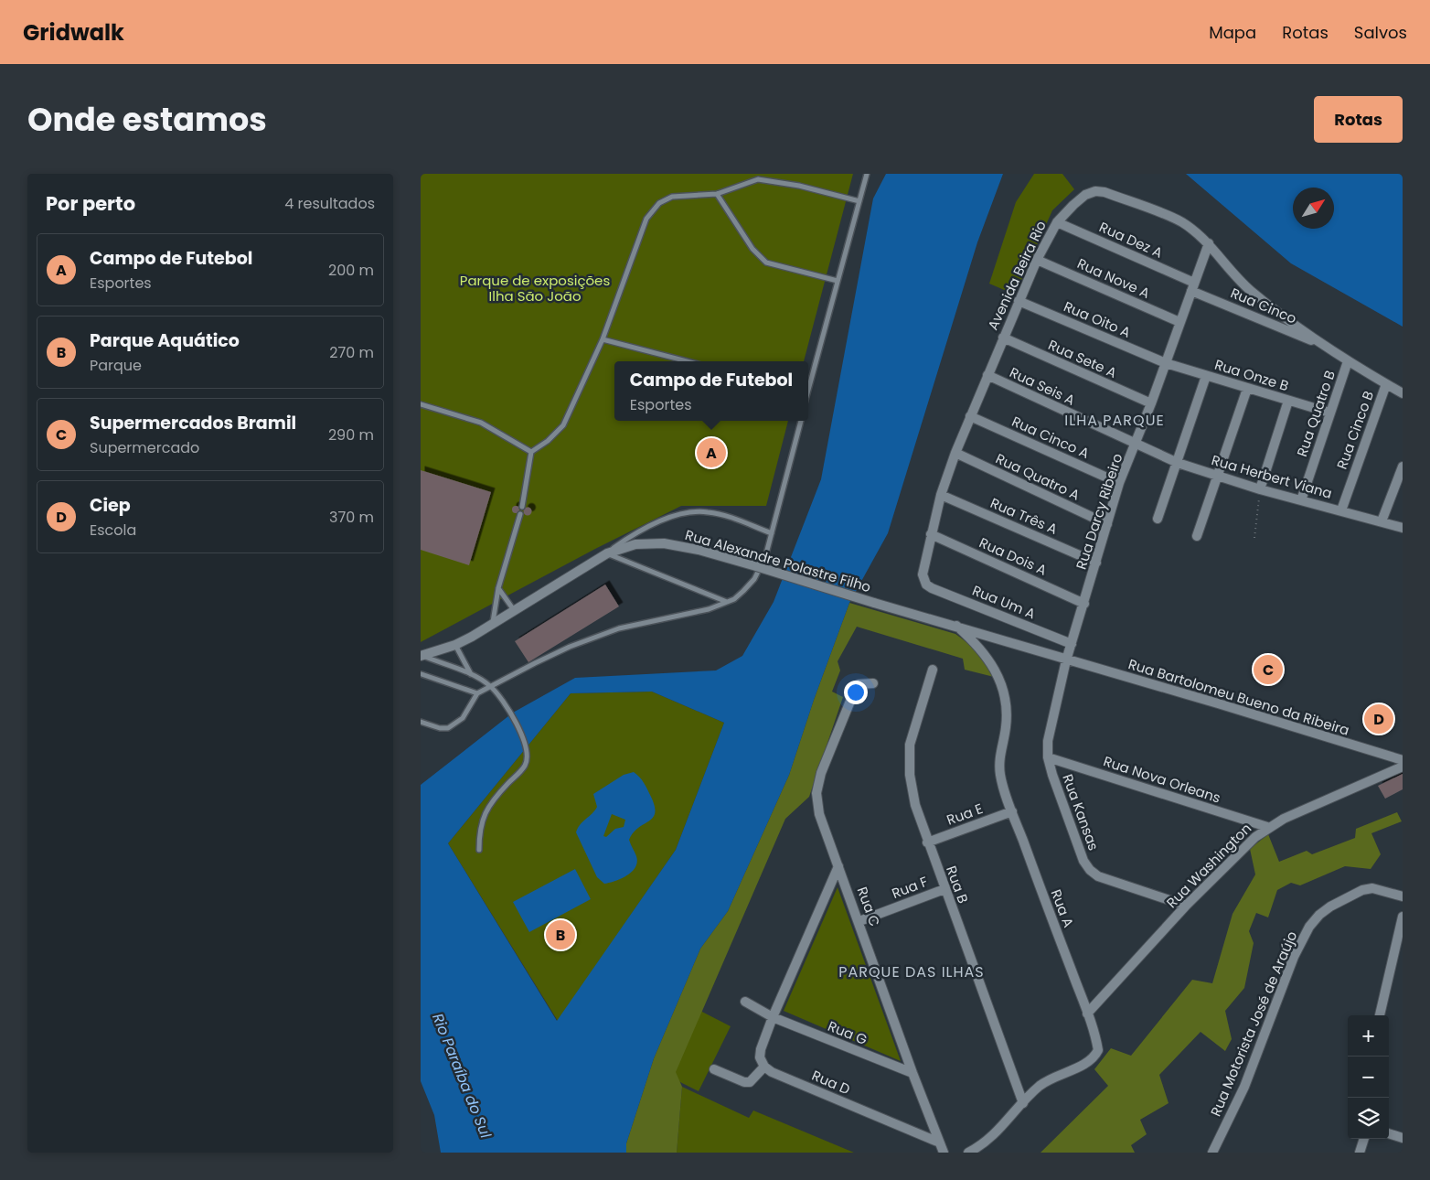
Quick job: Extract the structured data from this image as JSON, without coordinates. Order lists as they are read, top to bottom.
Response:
{
  "streets": {
    "street": [
      "Rua Dez A",
      "Avenida Beira Rio",
      "Rua Nove A",
      "Rua Cinco",
      "Rua Oito A",
      "Rua Sete A",
      "Rua Onze B",
      "Rua Seis A",
      "Rua Quatro B",
      "Rua Cinco B",
      "Rua Cinco A",
      "Rua Quatro A",
      "Rua Herbert Viana",
      "Rua Darcy Ribeiro",
      "Rua Três A",
      "Rua Dois A",
      "Rua Alexandre Polastre Filho",
      "Rua Um A",
      "Rua Bartolomeu Bueno da Ribeira",
      "Rua Nova Orleans",
      "Rua Kansas",
      "Rua E",
      "Rua Washington",
      "Rua B",
      "Rua F",
      "Rua C",
      "Rua A",
      "Rua Motorista José de Araújo",
      "Rua G",
      "Rua D"
    ]
  },
  "crossings": [
    ["Rua Dez A", "Avenida Beira Rio"],
    ["Rua Dez A", "Rua Cinco"],
    ["Rua Dez A", "Rua Darcy Ribeiro"],
    ["Avenida Beira Rio", "Rua Nove A"],
    ["Avenida Beira Rio", "Rua Cinco"],
    ["Avenida Beira Rio", "Rua Oito A"],
    ["Avenida Beira Rio", "Rua Sete A"],
    ["Avenida Beira Rio", "Rua Seis A"],
    ["Avenida Beira Rio", "Rua Quatro B"],
    ["Avenida Beira Rio", "Rua Cinco B"],
    ["Avenida Beira Rio", "Rua Cinco A"],
    ["Avenida Beira Rio", "Rua Quatro A"],
    ["Avenida Beira Rio", "Rua Darcy Ribeiro"],
    ["Avenida Beira Rio", "Rua Três A"],
    ["Avenida Beira Rio", "Rua Dois A"],
    ["Avenida Beira Rio", "Rua Um A"],
    ["Rua Nove A", "Rua Darcy Ribeiro"],
    ["Rua Cinco", "Rua Darcy Ribeiro"],
    ["Rua Oito A", "Rua Onze B"],
    ["Rua Oito A", "Rua Darcy Ribeiro"],
    ["Rua Sete A", "Rua Darcy Ribeiro"],
    ["Rua Onze B", "Rua Quatro B"],
    ["Rua Onze B", "Rua Darcy Ribeiro"],
    ["Rua Seis A", "Rua Herbert Viana"],
    ["Rua Seis A", "Rua Darcy Ribeiro"],
    ["Rua Quatro B", "Rua Herbert Viana"],
    ["Rua Cinco B", "Rua Herbert Viana"],
    ["Rua Cinco A", "Rua Darcy Ribeiro"],
    ["Rua Quatro A", "Rua Darcy Ribeiro"],
    ["Rua Herbert Viana", "Rua Darcy Ribeiro"],
    ["Rua Darcy Ribeiro", "Rua Três A"],
    ["Rua Darcy Ribeiro", "Rua Dois A"],
    ["Rua Darcy Ribeiro", "Rua Alexandre Polastre Filho"],
    ["Rua Darcy Ribeiro", "Rua Um A"],
    ["Rua Darcy Ribeiro", "Rua Bartolomeu Bueno da Ribeira"],
    ["Rua Darcy Ribeiro", "Rua Kansas"],
    ["Rua Alexandre Polastre Filho", "Rua Bartolomeu Bueno da Ribeira"],
    ["Rua Alexandre Polastre Filho", "Rua Kansas"],
    ["Rua Alexandre Polastre Filho", "Rua A"],
    ["Rua Bartolomeu Bueno da Ribeira", "Rua Kansas"],
    ["Rua Nova Orleans", "Rua Kansas"],
    ["Rua Nova Orleans", "Rua Washington"],
    ["Rua Kansas", "Rua Washington"],
    ["Rua E", "Rua B"],
    ["Rua E", "Rua A"],
    ["Rua Washington", "Rua A"],
    ["Rua B", "Rua F"],
    ["Rua B", "Rua A"],
    ["Rua F", "Rua C"],
    ["Rua C", "Rua G"],
    ["Rua C", "Rua D"]
  ],
  "districts": ["ILHA PARQUE", "PARQUE DAS ILHAS"],
  "water": ["Rio Paraíba do Sul"],
  "parks": ["Parque de exposições Ilha São João"],
  "north": "top right",
  "page": {
    "header": "Gridwalk",
    "nav": ["Mapa", "Rotas", "Salvos"],
    "title": "Onde estamos",
    "buttons": "Rotas",
    "heading": ["Por perto", "4 resultados"],
    "list": [
      {
        "mark": "A",
        "name": "Campo de Futebol",
        "note": "Esportes",
        "value": "200 m"
      },
      {
        "mark": "B",
        "name": "Parque Aquático",
        "note": "Parque",
        "value": "270 m"
      },
      {
        "mark": "C",
        "name": "Supermercados Bramil",
        "note": "Supermercado",
        "value": "290 m"
      },
      {
        "mark": "D",
        "name": "Ciep",
        "note": "Escola",
        "value": "370 m"
      }
    ],
    "popup": ["Campo de Futebol", "Esportes"],
    "pins": [
      "A",
      "C",
      "D",
      "B"
    ],
    "map_buttons": ["+", "−"]
  }
}
